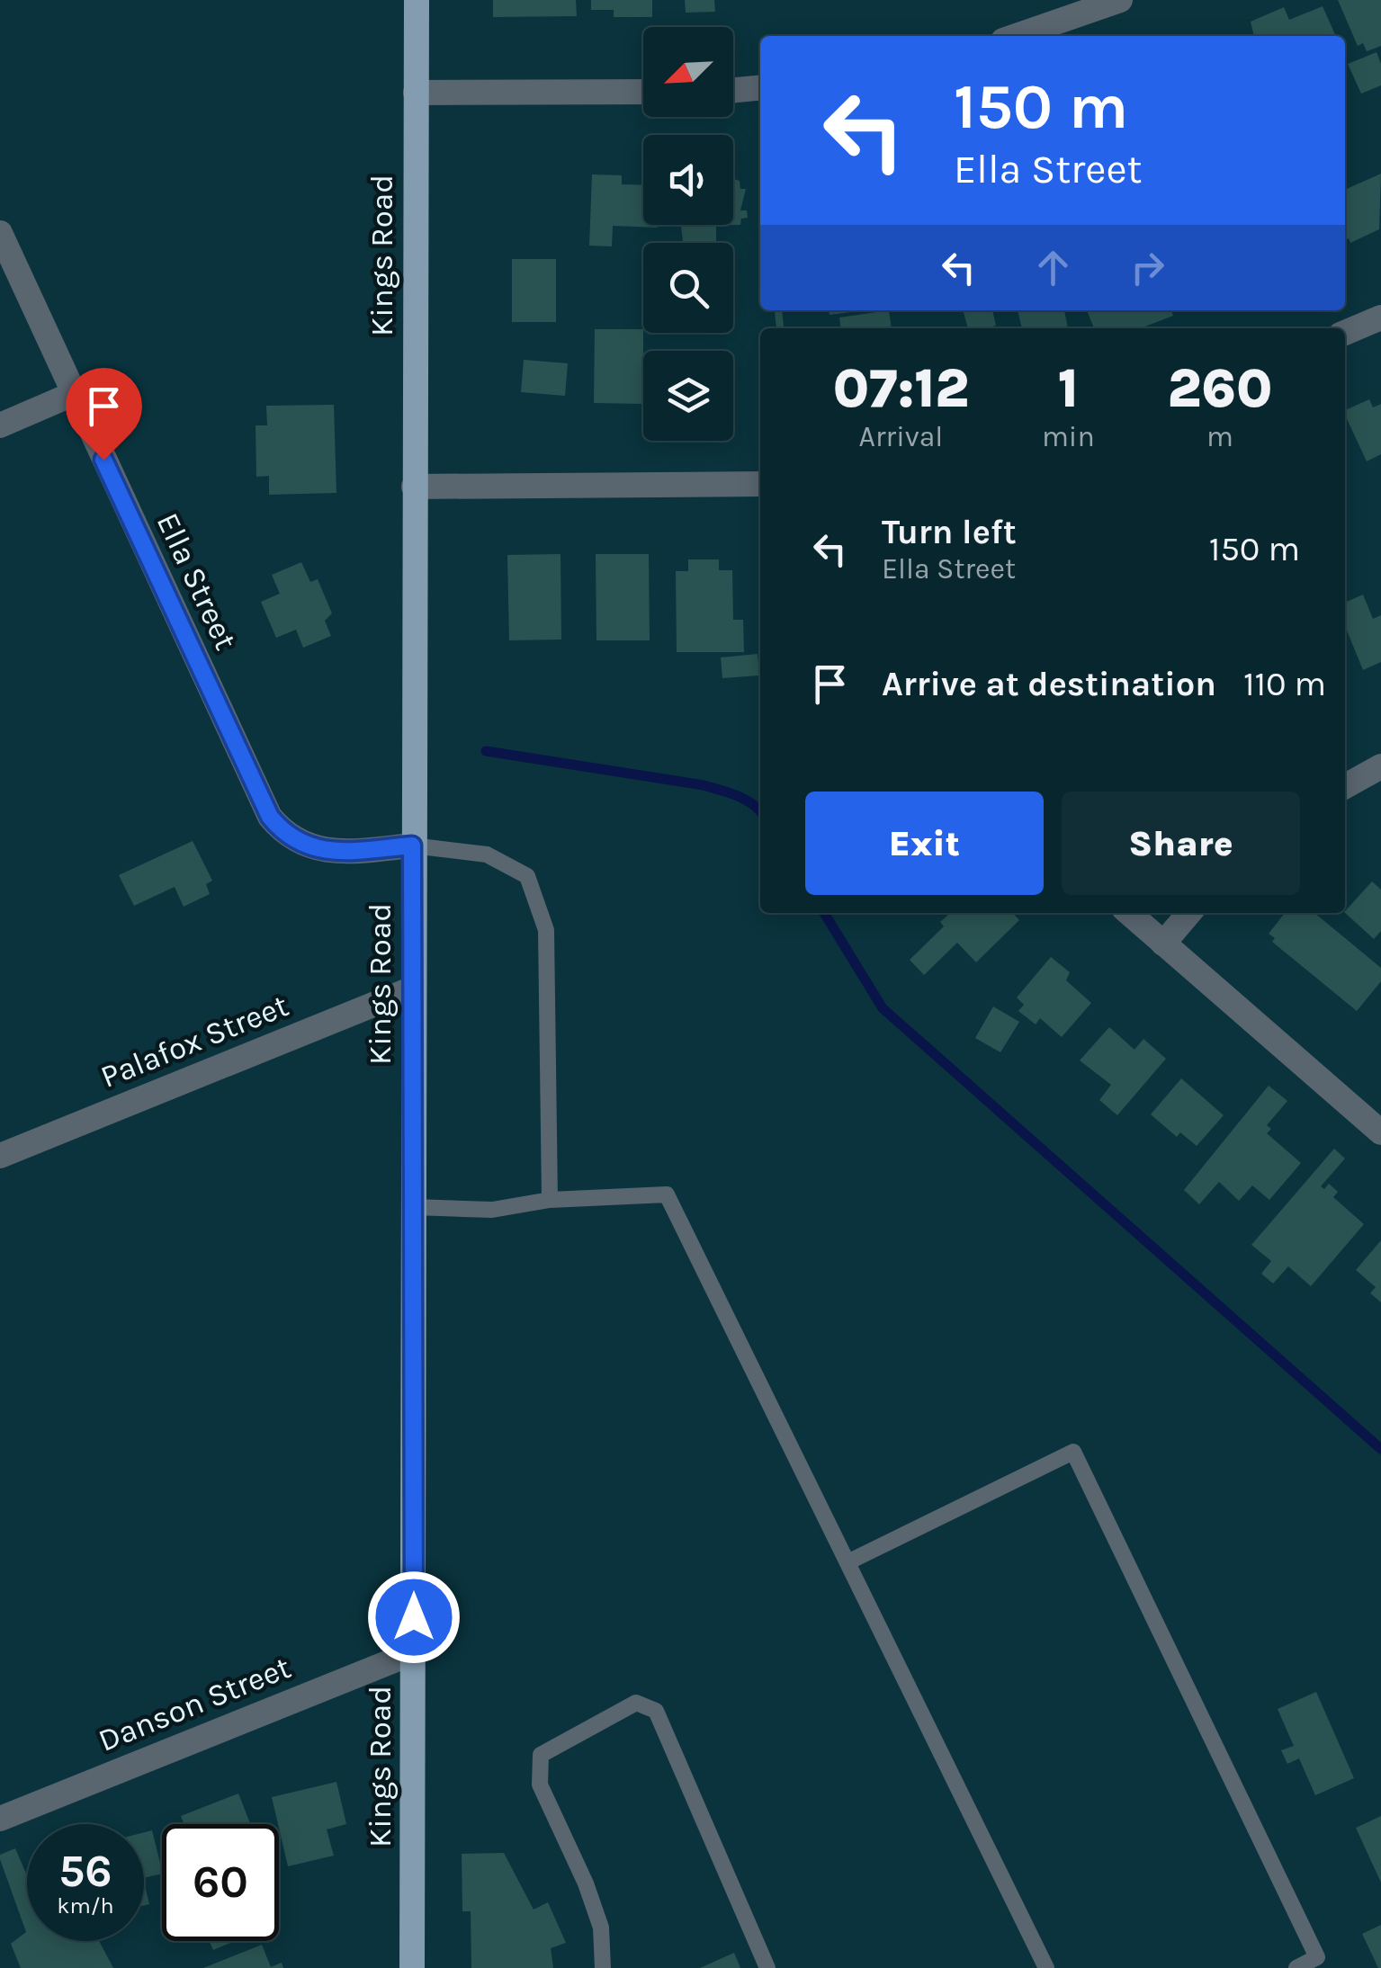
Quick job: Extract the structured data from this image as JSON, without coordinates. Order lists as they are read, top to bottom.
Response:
{
  "streets": {
    "main road": ["Kings Road"],
    "street": ["Ella Street", "Palafox Street", "Danson Street"]
  },
  "crossings": [
    ["Kings Road", "Ella Street"],
    ["Kings Road", "Palafox Street"],
    ["Kings Road", "Danson Street"]
  ],
  "north": "bottom left",
  "page": {
    "turn": ["150 m", "Ella Street"],
    "eta": [
      "07:12",
      "Arrival",
      "1",
      "min",
      "260",
      "m"
    ],
    "list": [
      {
        "name": "Turn left",
        "note": "Ella Street",
        "value": "150 m"
      },
      {
        "name": "Arrive at destination",
        "value": "110 m"
      }
    ],
    "buttons": ["Exit", "Share"],
    "speed": "56 km/h",
    "limit": "60"
  }
}
